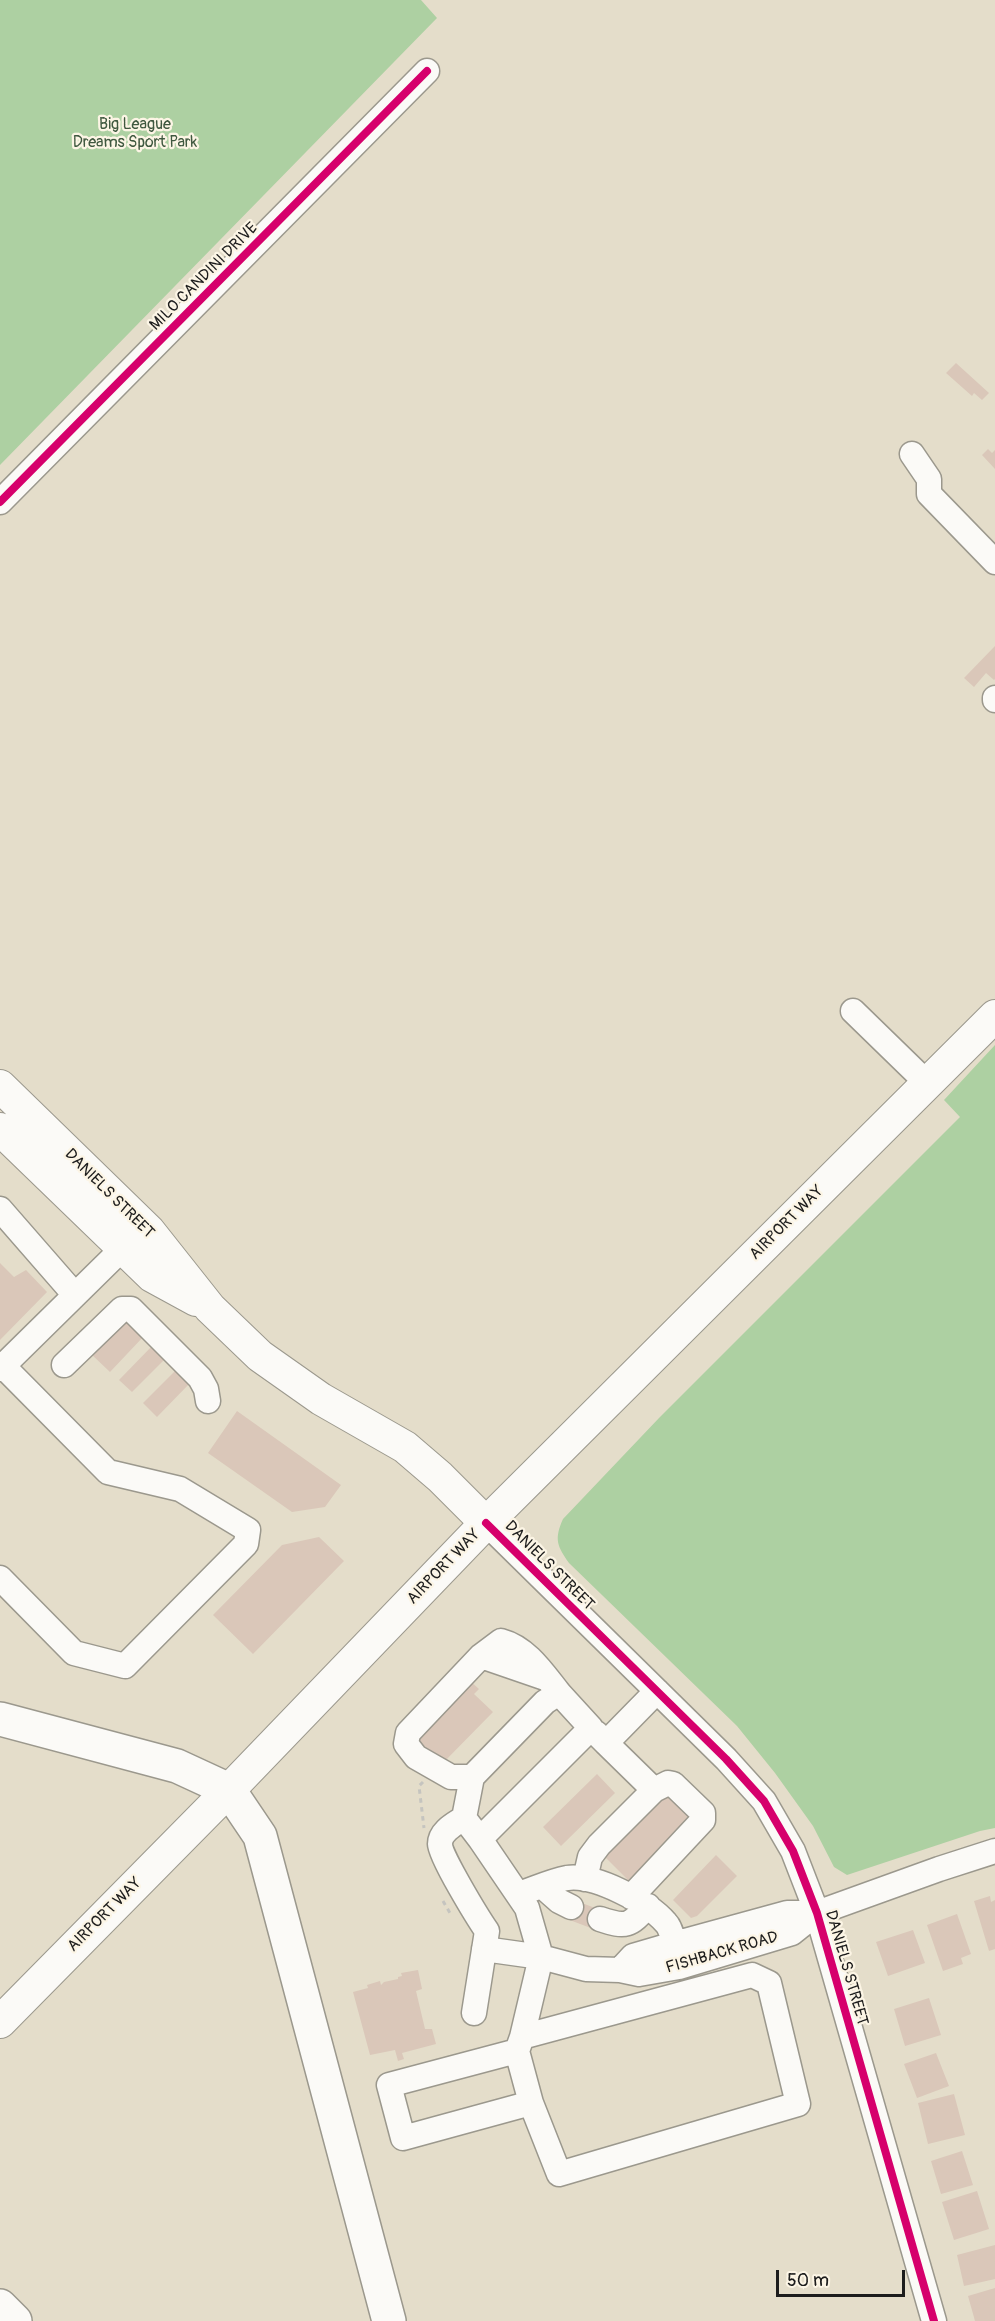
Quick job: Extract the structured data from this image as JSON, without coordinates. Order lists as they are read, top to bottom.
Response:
{
  "streets": {
    "main road": ["DANIELS STREET", "AIRPORT WAY"],
    "street": ["MILO CANDINI DRIVE", "FISHBACK ROAD"]
  },
  "crossings": [
    ["DANIELS STREET", "AIRPORT WAY"],
    ["DANIELS STREET", "FISHBACK ROAD"]
  ],
  "parks": ["Big League Dreams Sport Park"],
  "scale_bar": "50 m"
}
